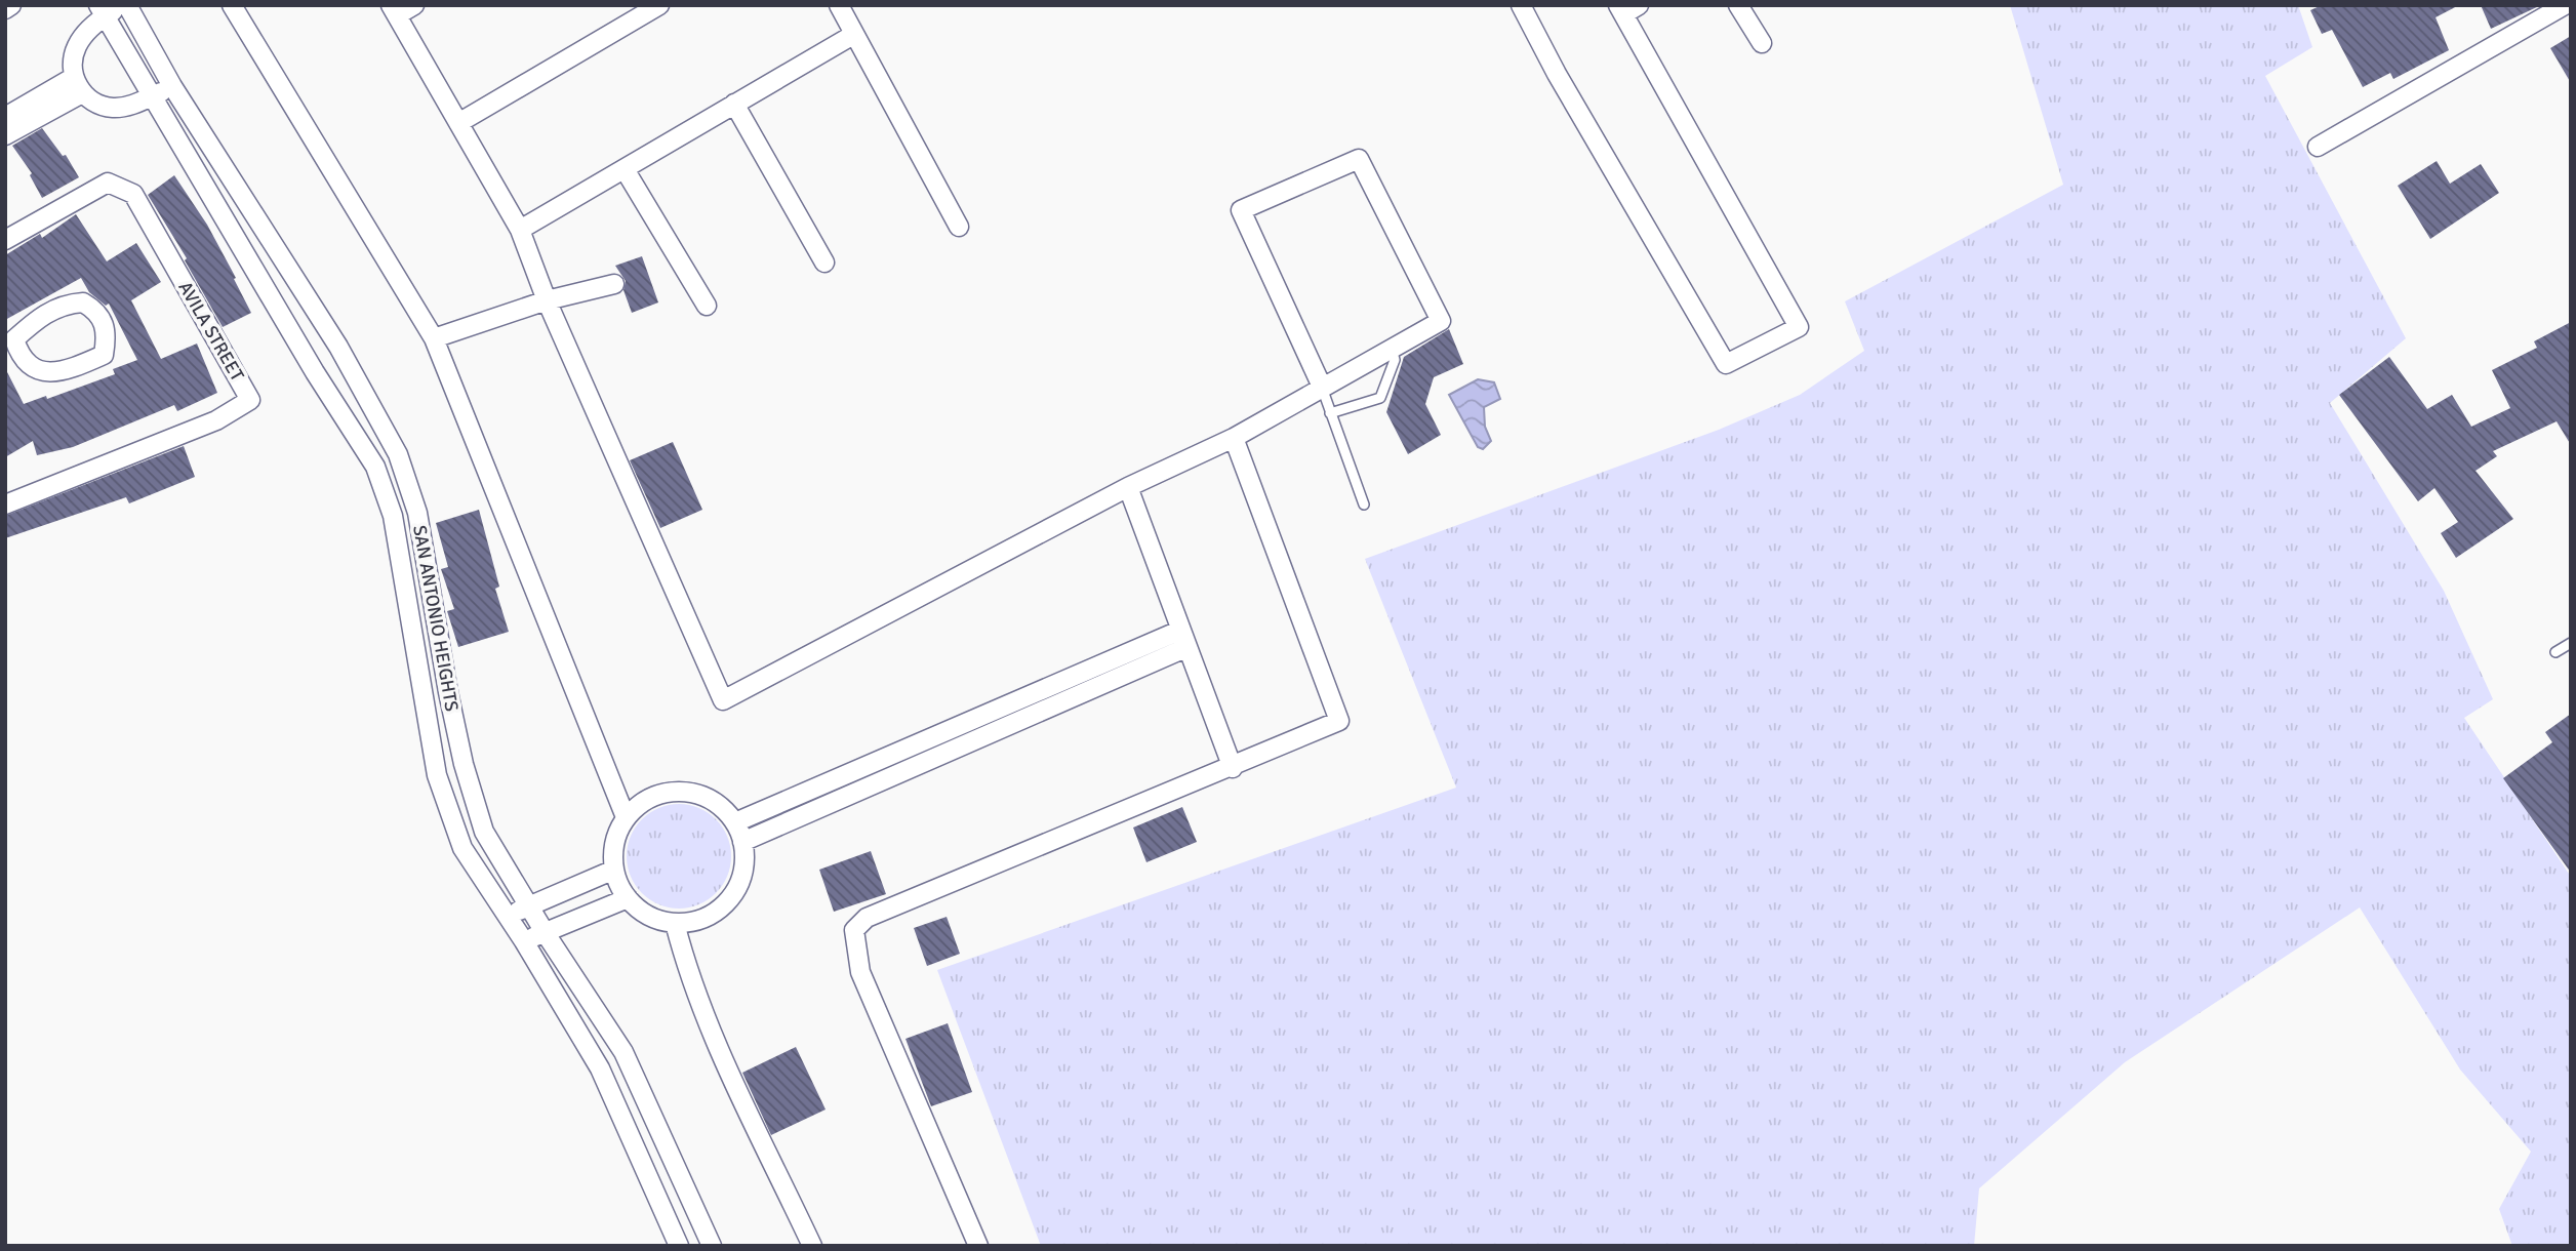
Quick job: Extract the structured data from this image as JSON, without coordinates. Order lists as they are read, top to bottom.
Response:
{
  "streets": {
    "street": ["AVILA STREET", "SAN ANTONIO HEIGHTS"]
  }
}
